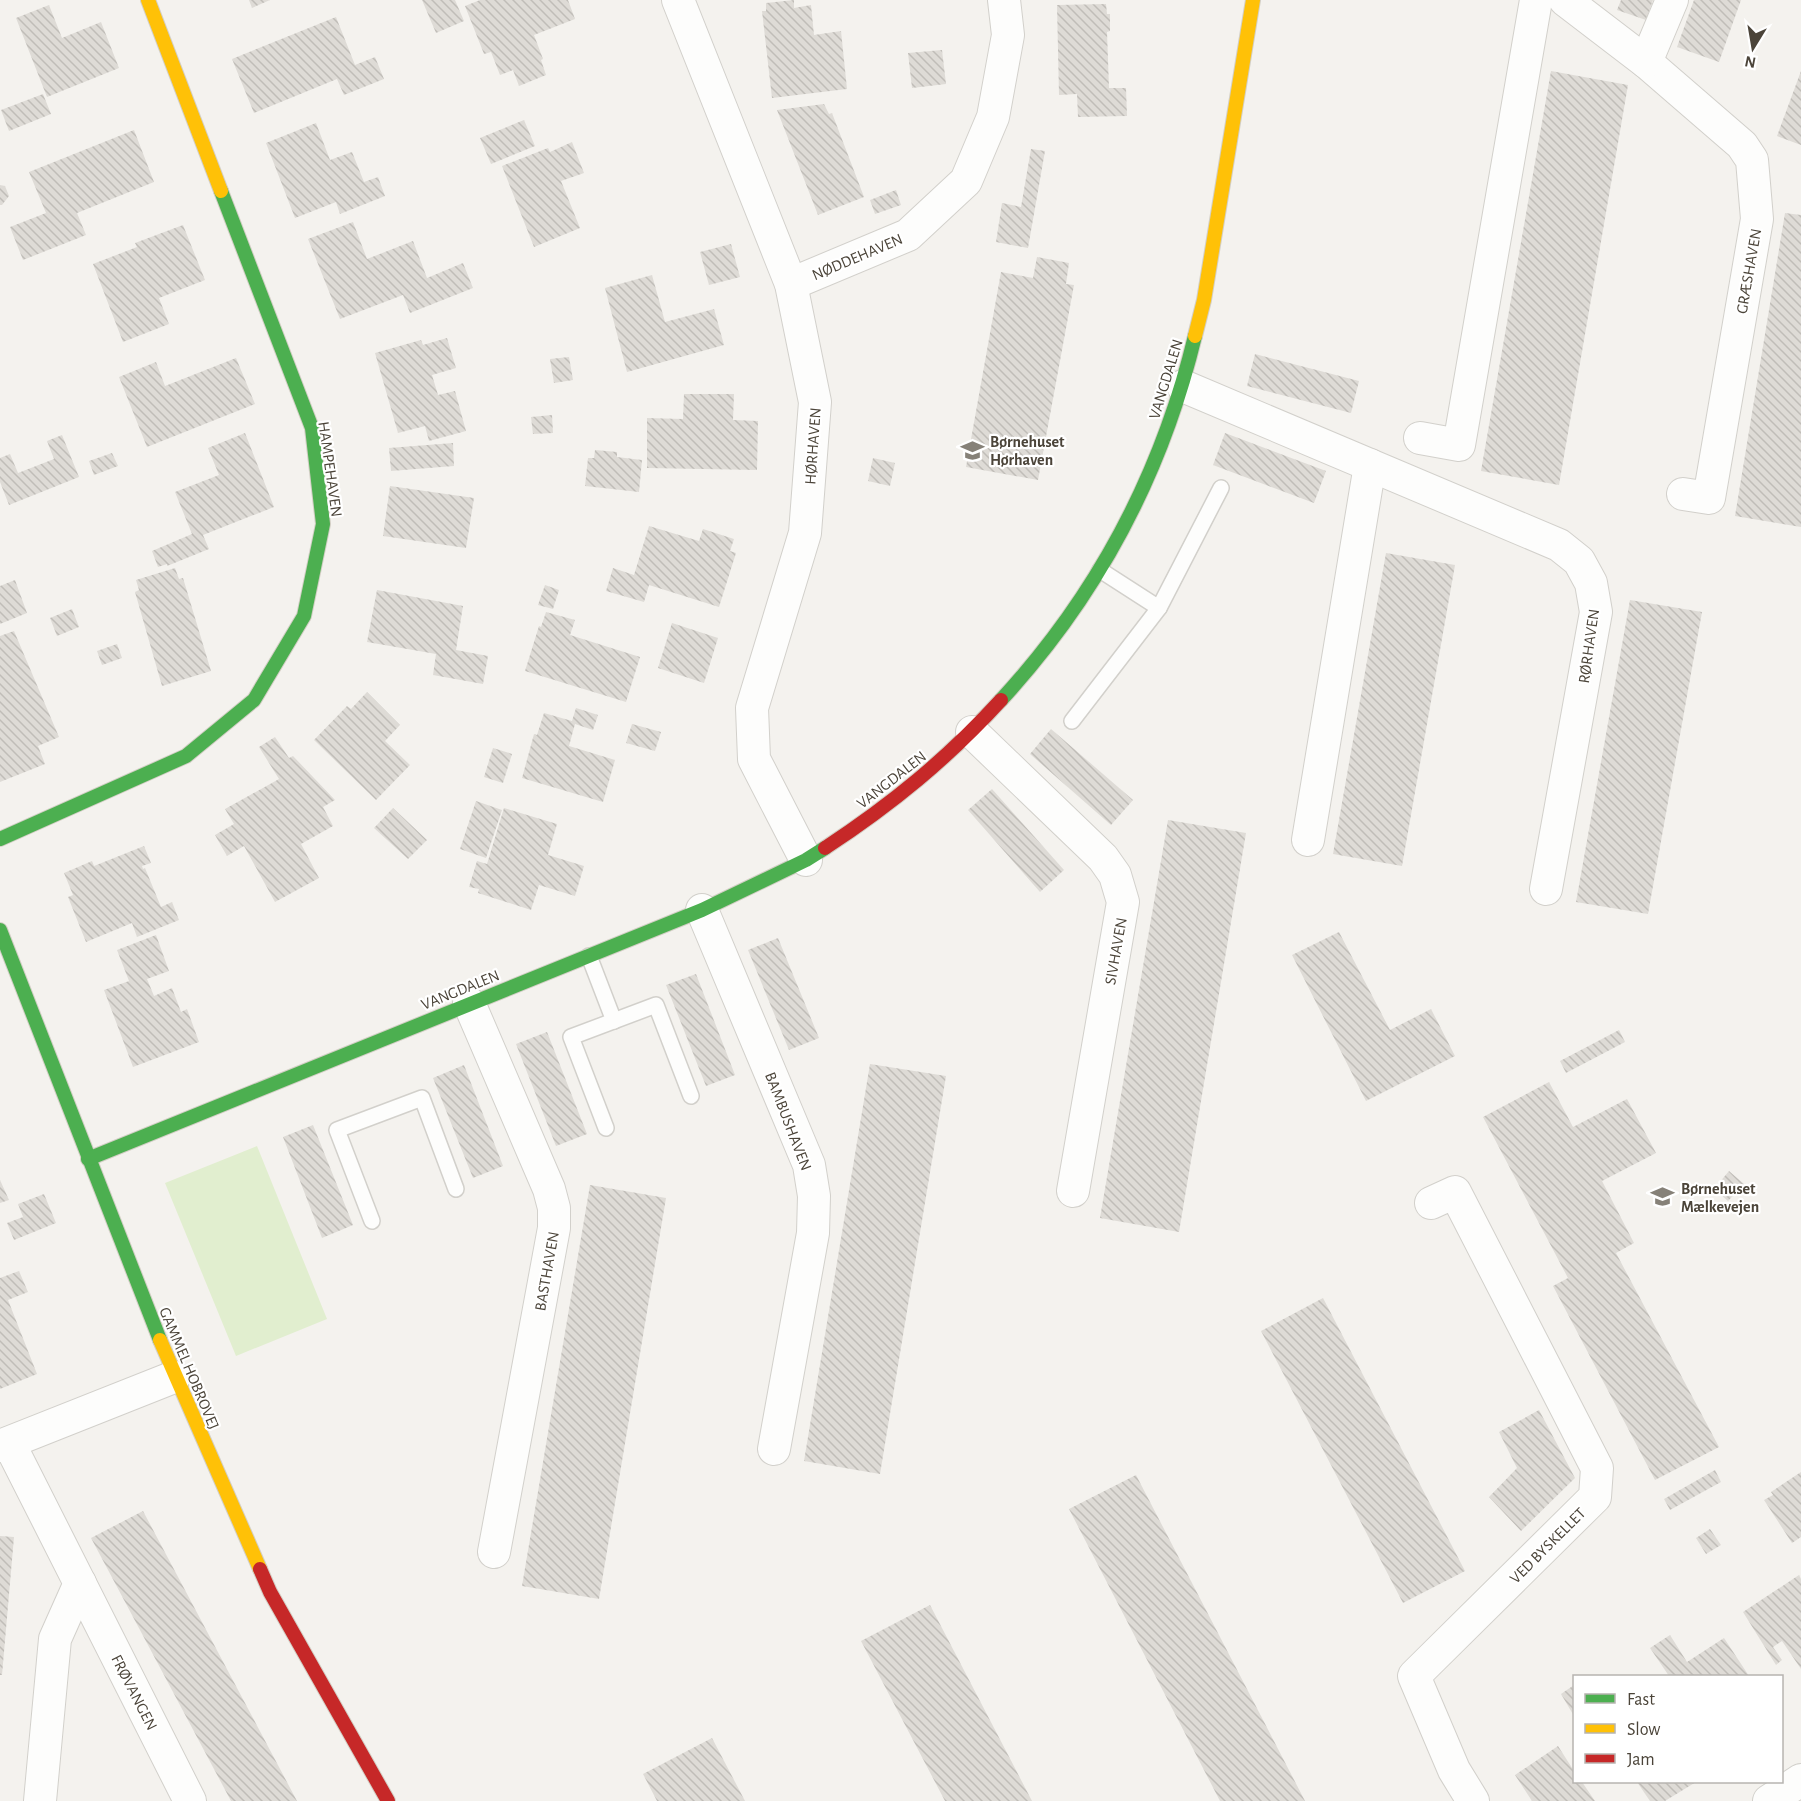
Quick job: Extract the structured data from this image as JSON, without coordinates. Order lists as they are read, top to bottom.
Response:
{
  "streets": {
    "street": [
      "NØDDEHAVEN",
      "GRÆSHAVEN",
      "VANGDALEN",
      "HØRHAVEN",
      "HAMPEHAVEN",
      "RØRHAVEN",
      "SIVHAVEN",
      "BAMBUSHAVEN",
      "BASTHAVEN",
      "GAMMEL HOBROVEJ",
      "VED BYSKELLET",
      "FRØVANGEN"
    ]
  },
  "crossings": [
    ["NØDDEHAVEN", "HØRHAVEN"],
    ["VANGDALEN", "HØRHAVEN"],
    ["VANGDALEN", "RØRHAVEN"],
    ["VANGDALEN", "SIVHAVEN"],
    ["VANGDALEN", "BAMBUSHAVEN"],
    ["VANGDALEN", "BASTHAVEN"],
    ["VANGDALEN", "GAMMEL HOBROVEJ"],
    ["GAMMEL HOBROVEJ", "FRØVANGEN"]
  ],
  "places": {
    "school or university": ["Børnehuset Hørhaven", "Børnehuset Mælkevejen"]
  },
  "legend": ["Fast", "Slow", "Jam"],
  "north": "bottom"
}
